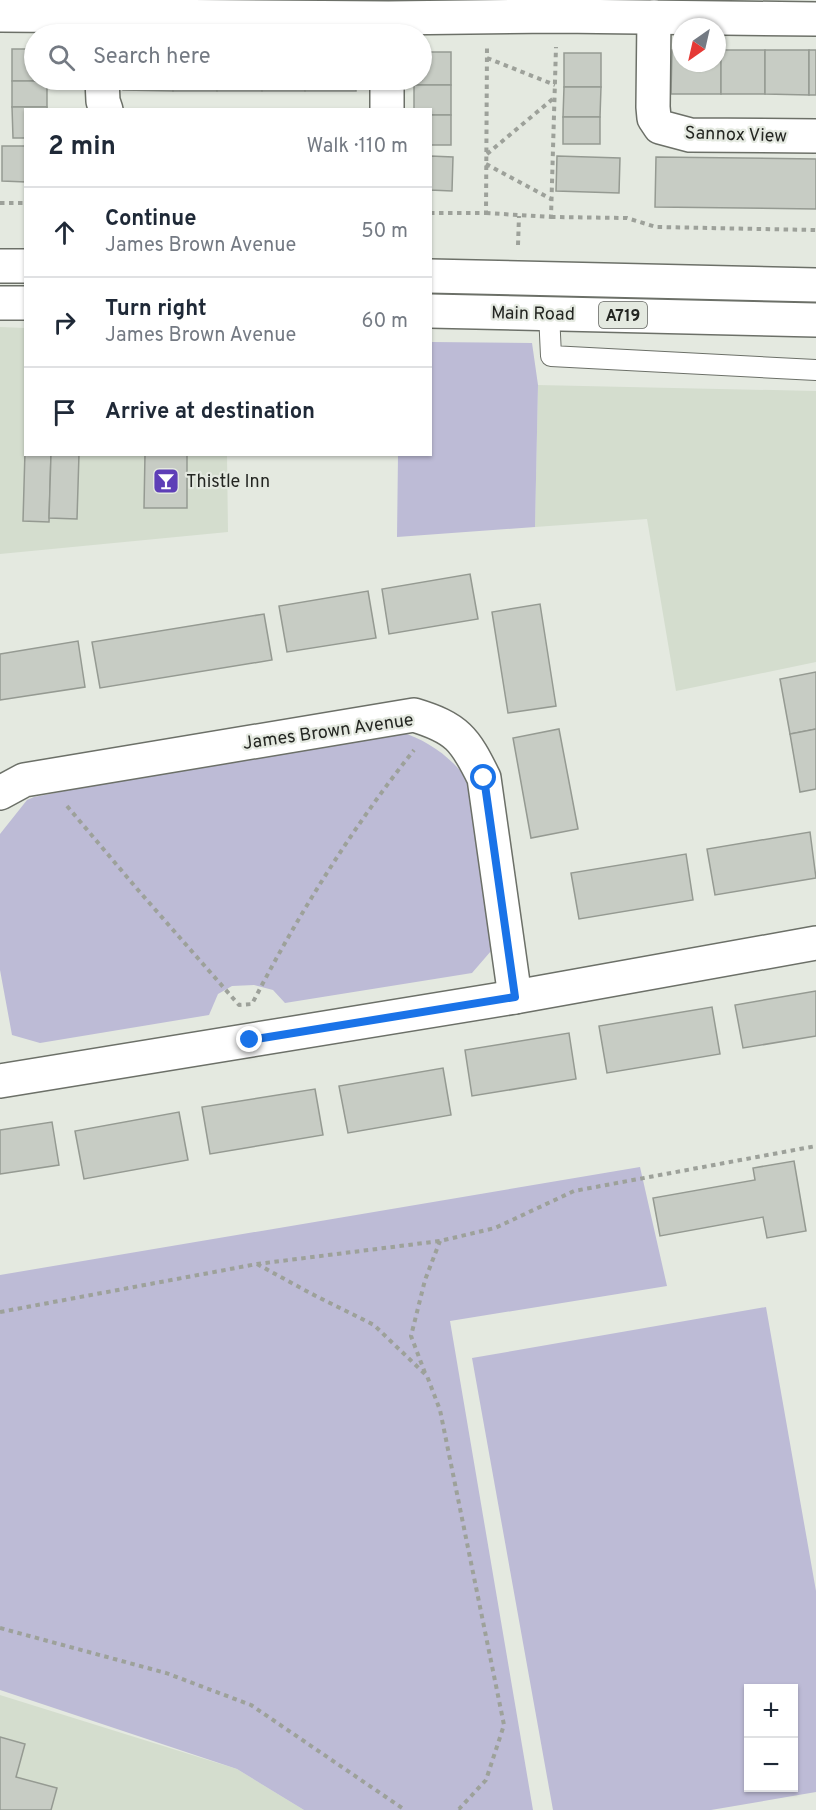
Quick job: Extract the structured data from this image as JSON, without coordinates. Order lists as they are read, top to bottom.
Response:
{
  "streets": {
    "street": [
      "Sannox View",
      "Main Road",
      "A719",
      "James Brown Avenue"
    ]
  },
  "places": {
    "bar": ["Thistle Inn"]
  },
  "north": "bottom left",
  "page": {
    "search": "Search here",
    "heading": ["2 min", "Walk · 110 m"],
    "list": [
      ["Continue", "James Brown Avenue", "50 m"],
      ["Turn right", "James Brown Avenue", "60 m"],
      "Arrive at destination"
    ],
    "map_buttons": ["+", "−"]
  }
}
